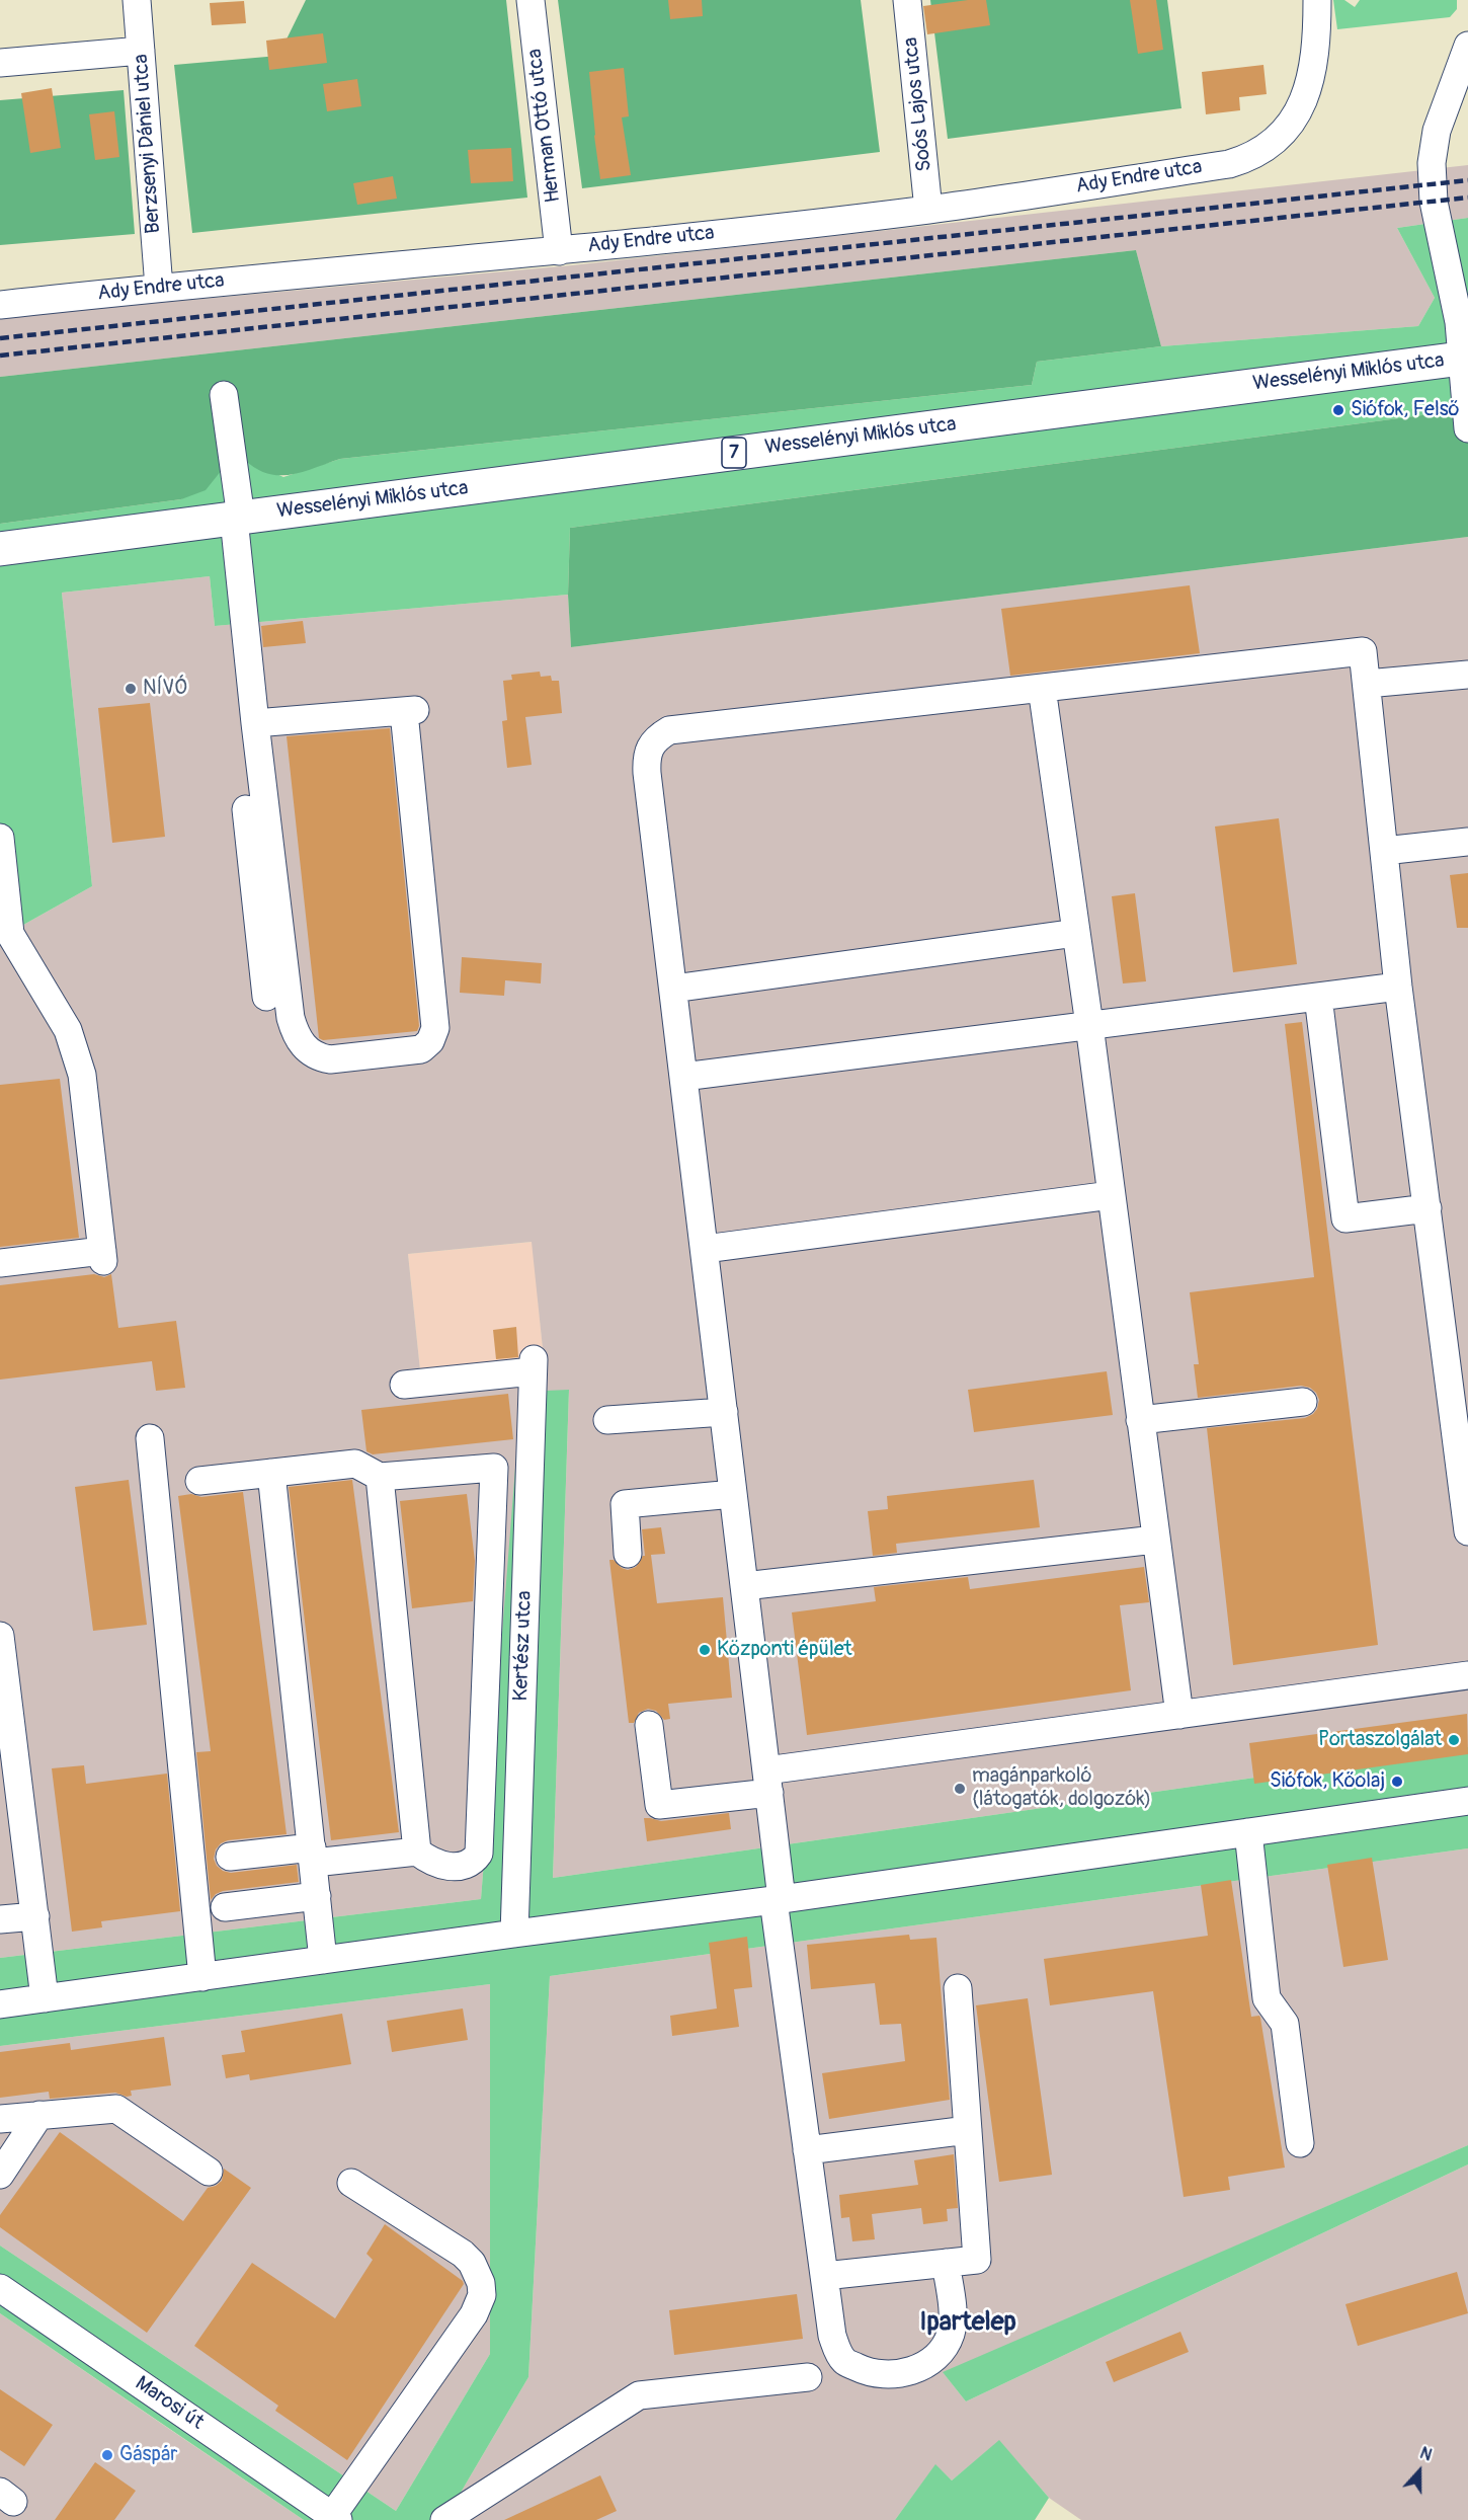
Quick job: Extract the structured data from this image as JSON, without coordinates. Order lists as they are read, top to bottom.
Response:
{
  "streets": {
    "main road": ["Wesselényi Miklós utca", "7"],
    "street": [
      "Soós Lajos utca",
      "Herman Ottó utca",
      "Berzsenyi Dániel utca",
      "Ady Endre utca",
      "Kertész utca",
      "Marosi út"
    ]
  },
  "crossings": [
    ["Soós Lajos utca", "Ady Endre utca"],
    ["Herman Ottó utca", "Ady Endre utca"],
    ["Berzsenyi Dániel utca", "Ady Endre utca"]
  ],
  "districts": ["Ipartelep"],
  "places": [
    "Siófok, Felső",
    "NÍVÓ",
    "Központi épület",
    "Portaszolgálat",
    "Siófok, Kőolaj",
    "magánparkoló (látogatók, dolgozók)",
    "Gáspár"
  ],
  "north": "top"
}
